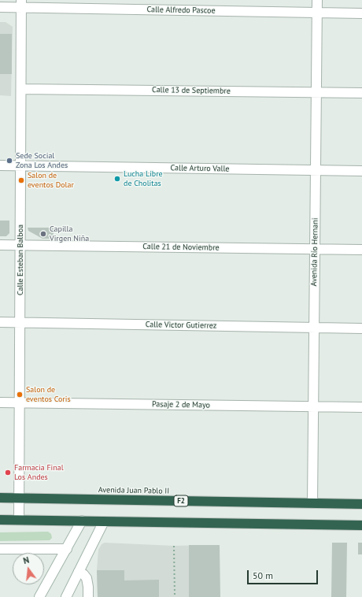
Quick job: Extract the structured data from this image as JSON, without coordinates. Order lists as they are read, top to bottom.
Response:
{
  "streets": {
    "highway": ["Avenida Juan Pablo II", "F2"],
    "street": [
      "Calle Alfredo Pascoe",
      "Calle 13 de Septiembre",
      "Calle Arturo Valle",
      "Calle 21 de Noviembre",
      "Avenida Río Hernani",
      "Calle Esteban Balboa",
      "Calle Victor Gutierrez",
      "Pasaje 2 de Mayo"
    ]
  },
  "crossings": [
    ["Calle Alfredo Pascoe", "Avenida Río Hernani"],
    ["Calle Alfredo Pascoe", "Calle Esteban Balboa"],
    ["Calle 13 de Septiembre", "Avenida Río Hernani"],
    ["Calle 13 de Septiembre", "Calle Esteban Balboa"],
    ["Calle Arturo Valle", "Avenida Río Hernani"],
    ["Calle Arturo Valle", "Calle Esteban Balboa"],
    ["Calle 21 de Noviembre", "Avenida Río Hernani"],
    ["Calle 21 de Noviembre", "Calle Esteban Balboa"],
    ["Avenida Río Hernani", "Calle Victor Gutierrez"],
    ["Avenida Río Hernani", "Pasaje 2 de Mayo"],
    ["Avenida Río Hernani", "Avenida Juan Pablo II"],
    ["Calle Esteban Balboa", "Calle Victor Gutierrez"],
    ["Calle Esteban Balboa", "Pasaje 2 de Mayo"],
    ["Calle Esteban Balboa", "Avenida Juan Pablo II"]
  ],
  "places": [
    "Sede Social Zona Los Andes",
    "Lucha Libre de Cholitas",
    "Salon de eventos Dolar",
    "Capilla Virgen Niña",
    "Salon de eventos Coris",
    "Farmacia Final Los Andes"
  ],
  "scale_bar": "50 m",
  "north": "top"
}
